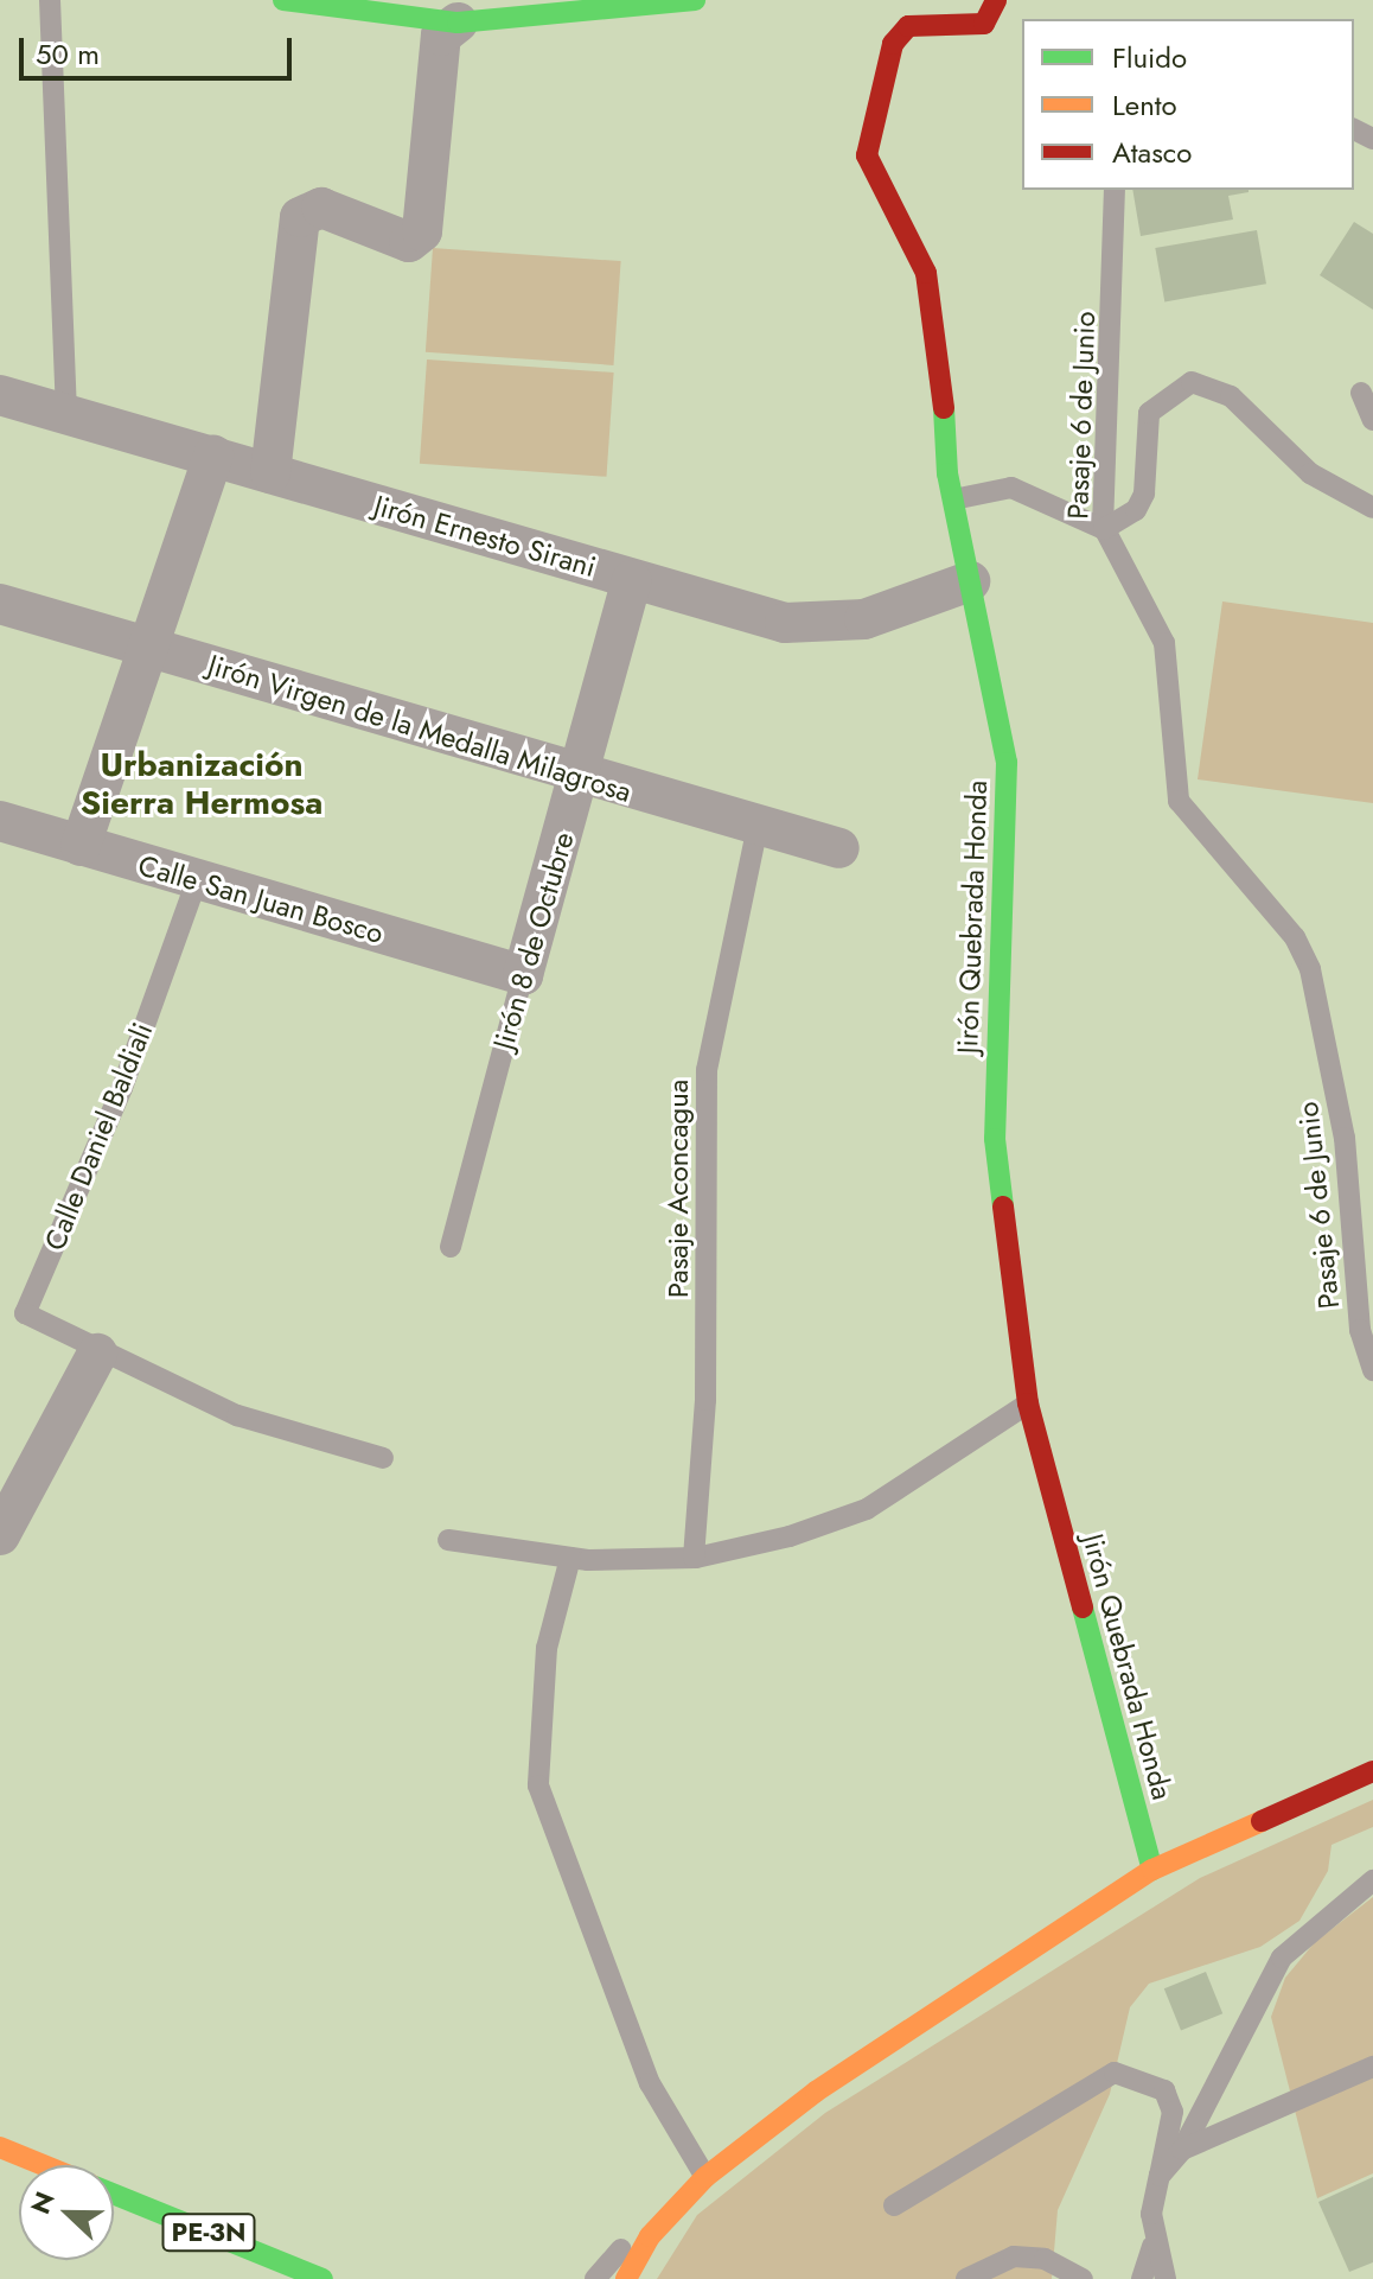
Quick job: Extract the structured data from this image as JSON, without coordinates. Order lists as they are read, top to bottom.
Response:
{
  "streets": {
    "main road": ["Jirón Quebrada Honda", "PE-3N"],
    "street": [
      "Jirón Ernesto Sirani",
      "Jirón Virgen de la Medalla Milagrosa",
      "Calle San Juan Bosco",
      "Jirón 8 de Octubre"
    ],
    "lane": ["Pasaje 6 de Junio", "Calle Daniel Baldiali", "Pasaje Aconcagua"]
  },
  "crossings": [
    ["Jirón Ernesto Sirani", "Jirón Quebrada Honda"],
    ["Jirón Ernesto Sirani", "Jirón 8 de Octubre"],
    ["Jirón Virgen de la Medalla Milagrosa", "Jirón 8 de Octubre"],
    ["Jirón Virgen de la Medalla Milagrosa", "Pasaje Aconcagua"],
    ["Calle San Juan Bosco", "Jirón 8 de Octubre"],
    ["Calle San Juan Bosco", "Calle Daniel Baldiali"]
  ],
  "districts": ["Urbanización Sierra Hermosa"],
  "legend": ["Fluido", "Lento", "Atasco"],
  "scale_bar": "50 m",
  "north": "left"
}
